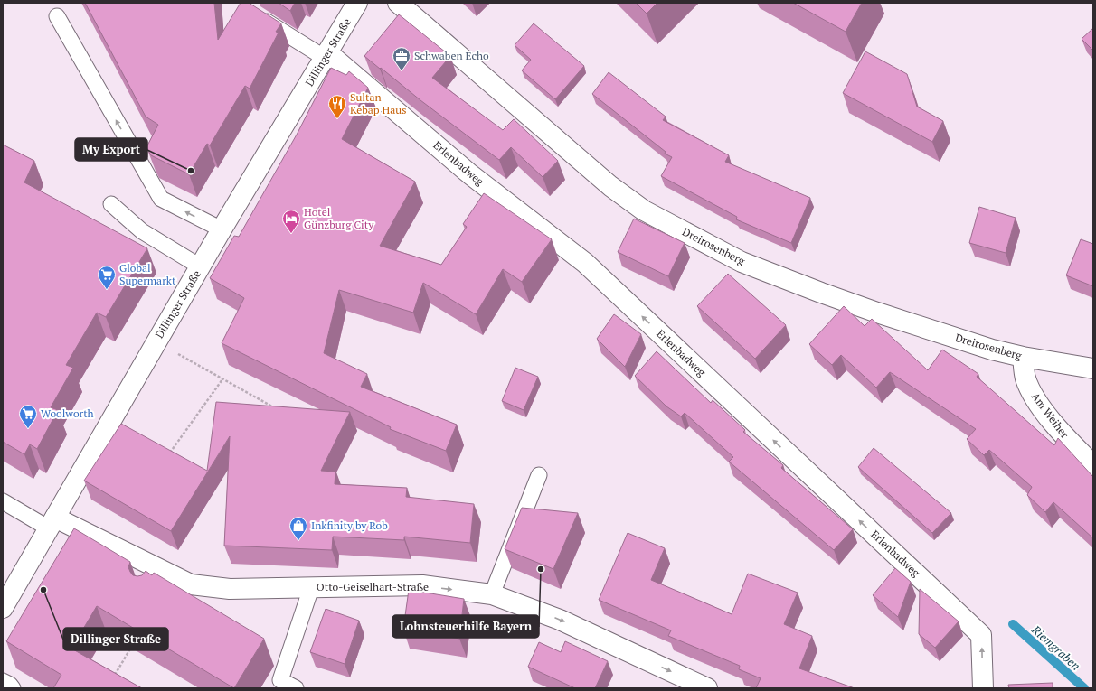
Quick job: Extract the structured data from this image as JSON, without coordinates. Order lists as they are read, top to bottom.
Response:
{
  "streets": {
    "street": [
      "Dillinger Straße",
      "Erlenbadweg",
      "Dreirosenberg",
      "Am Weiher",
      "Otto-Geiselhart-Straße"
    ]
  },
  "crossings": [
    ["Dillinger Straße", "Erlenbadweg"],
    ["Dillinger Straße", "Otto-Geiselhart-Straße"],
    ["Dreirosenberg", "Am Weiher"]
  ],
  "one_way": ["Erlenbadweg", "Otto-Geiselhart-Straße"],
  "water": ["Riemgraben"],
  "places": {
    "office": ["Schwaben Echo"],
    "restaurant": ["Sultan Kebap Haus"],
    "other": ["My Export", "Lohnsteuerhilfe Bayern", "Dillinger Straße"],
    "hotel": ["Hotel Günzburg City"],
    "supermarket": ["Global Supermarkt", "Woolworth"],
    "shop": ["Inkfinity by Rob"]
  }
}
